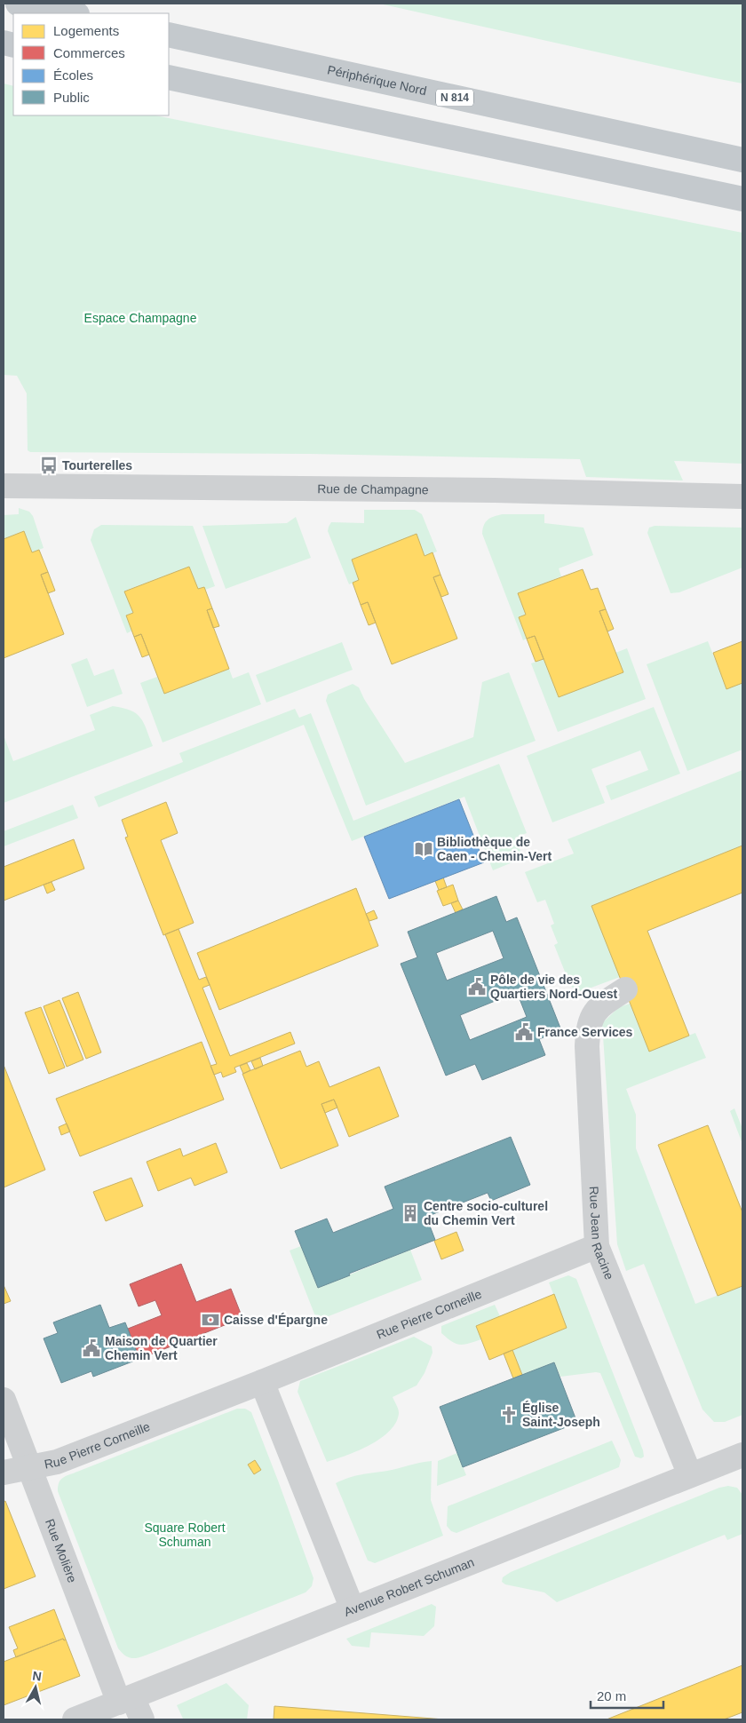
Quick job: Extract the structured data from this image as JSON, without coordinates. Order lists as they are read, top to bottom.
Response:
{
  "streets": {
    "highway": ["Périphérique Nord", "N 814"],
    "street": [
      "Rue de Champagne",
      "Rue Jean Racine",
      "Rue Pierre Corneille",
      "Rue Molière",
      "Avenue Robert Schuman"
    ]
  },
  "crossings": [
    ["Rue Jean Racine", "Rue Pierre Corneille"],
    ["Rue Jean Racine", "Avenue Robert Schuman"],
    ["Rue Pierre Corneille", "Rue Molière"],
    ["Rue Molière", "Avenue Robert Schuman"]
  ],
  "parks": ["Espace Champagne", "Square Robert Schuman"],
  "places": {
    "bus stop": ["Tourterelles"],
    "library": ["Bibliothèque de Caen - Chemin-Vert"],
    "public building": ["Pôle de vie des Quartiers Nord-Ouest", "France Services", "Maison de Quartier Chemin Vert"],
    "building": ["Centre socio-culturel du Chemin Vert"],
    "bank": ["Caisse d'Épargne"],
    "church": ["Église Saint-Joseph"]
  },
  "legend": [
    "Logements",
    "Commerces",
    "Écoles",
    "Public"
  ],
  "scale_bar": "20 m",
  "north": "top"
}
